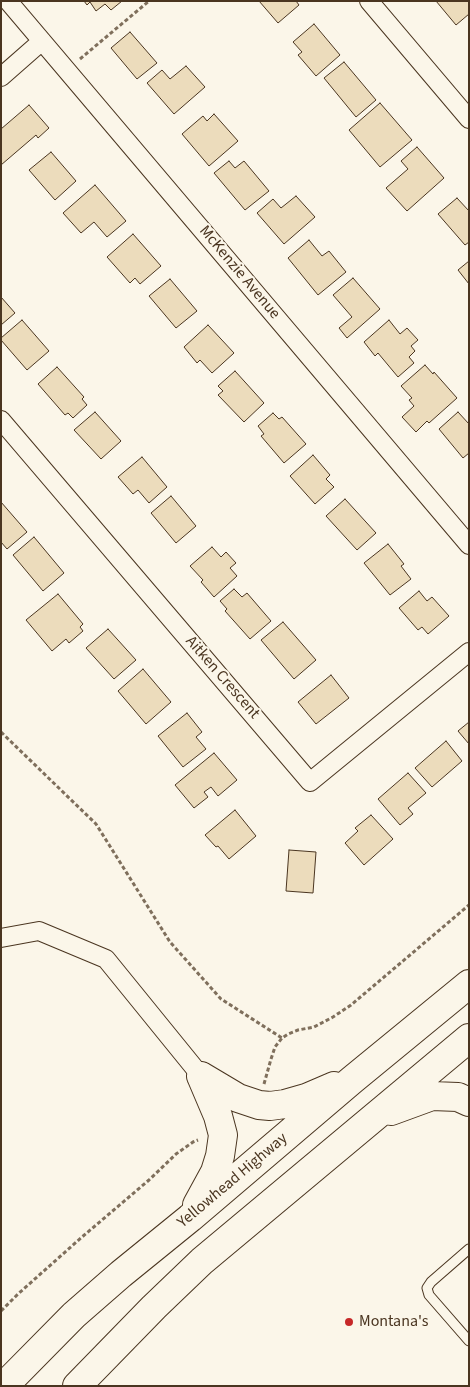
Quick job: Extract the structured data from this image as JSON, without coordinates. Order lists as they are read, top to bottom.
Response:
{
  "streets": {
    "highway": ["Yellowhead Highway"],
    "street": ["McKenzie Avenue", "Aitken Crescent"]
  },
  "places": ["Montana's"]
}
